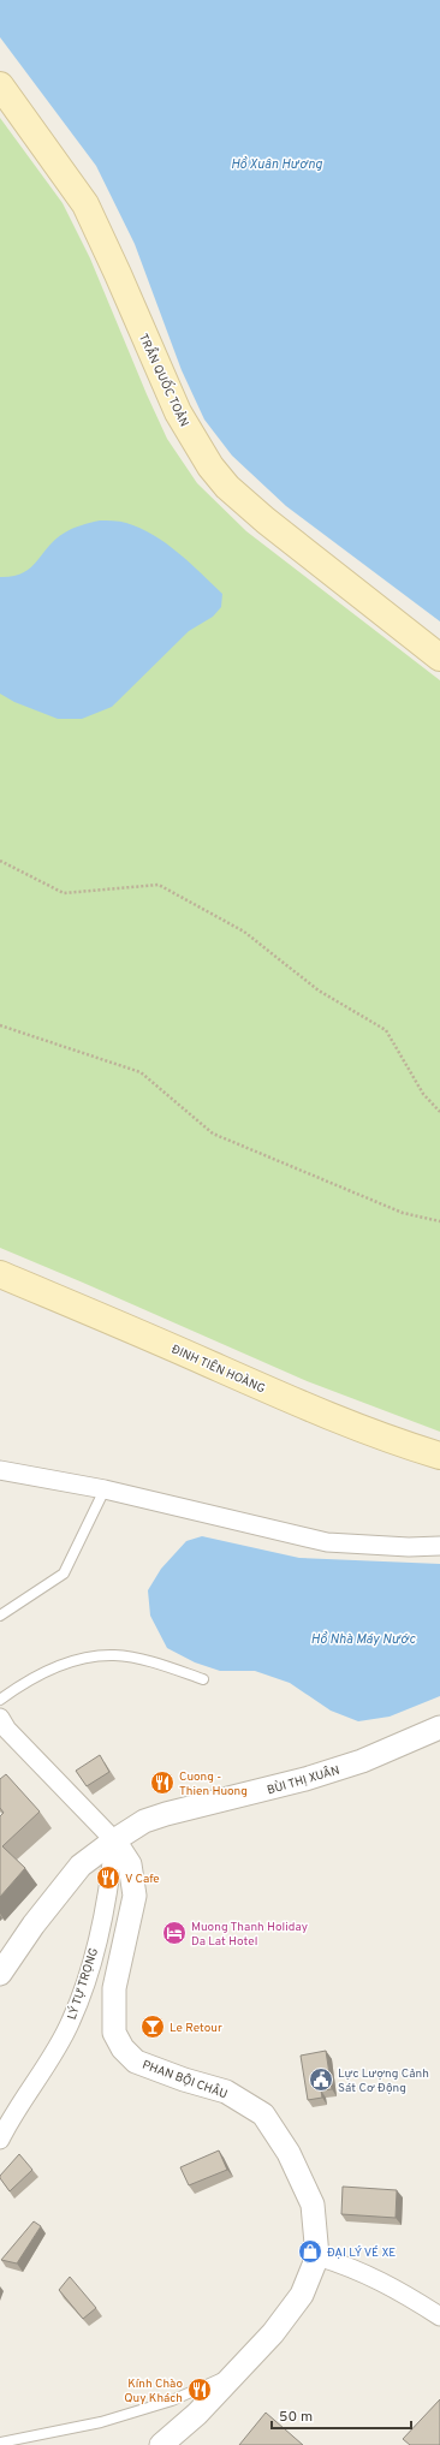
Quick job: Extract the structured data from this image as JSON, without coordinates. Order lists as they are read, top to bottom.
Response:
{
  "streets": {
    "main road": ["TRẦN QUỐC TOẢN", "ĐINH TIÊN HOÀNG"],
    "street": ["BÙI THỊ XUÂN", "LÝ TỰ TRỌNG", "PHAN BỘI CHÂU"]
  },
  "crossings": [
    ["BÙI THỊ XUÂN", "LÝ TỰ TRỌNG"],
    ["BÙI THỊ XUÂN", "PHAN BỘI CHÂU"],
    ["LÝ TỰ TRỌNG", "PHAN BỘI CHÂU"]
  ],
  "water": ["Hồ Xuân Hương", "Hồ Nhà Máy Nước"],
  "places": {
    "restaurant": ["Cuong - Thien Huong", "V Cafe", "Kính Chào Quy Khách"],
    "hotel": ["Muong Thanh Holiday Da Lat Hotel"],
    "bar": ["Le Retour"],
    "public building": ["Lực Lượng Cảnh Sát Cơ Động"],
    "shop": ["ĐẠI LÝ VÉ XE"]
  },
  "scale_bar": "50 m"
}
